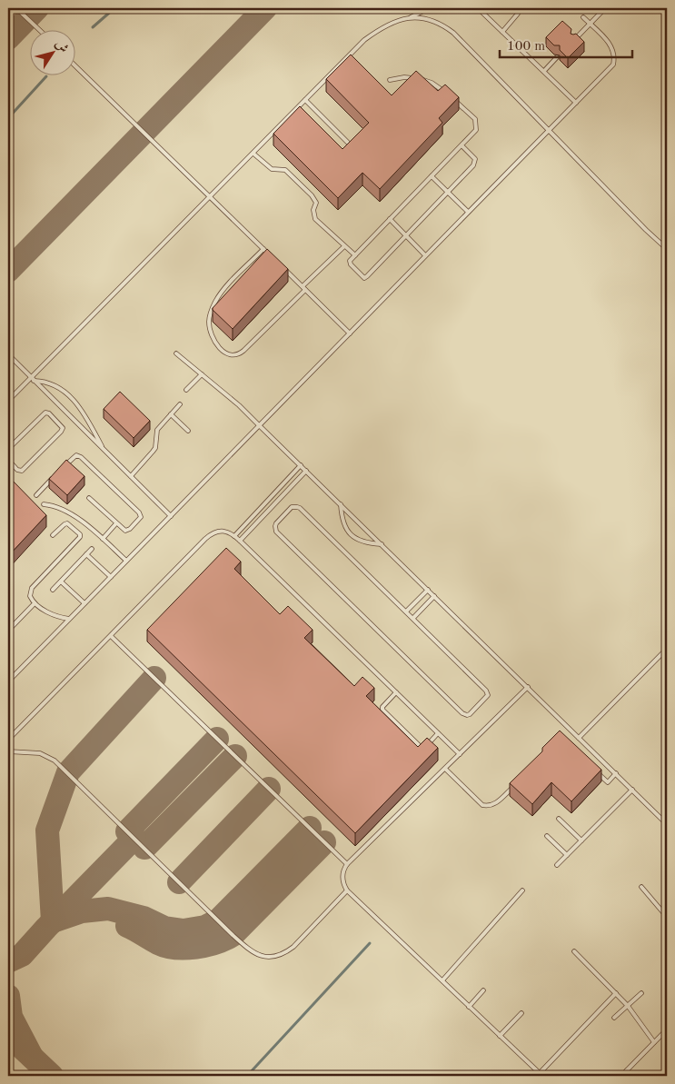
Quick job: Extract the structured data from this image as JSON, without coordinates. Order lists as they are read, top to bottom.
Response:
{
  "scale_bar": "100 m",
  "north": "top right"
}
